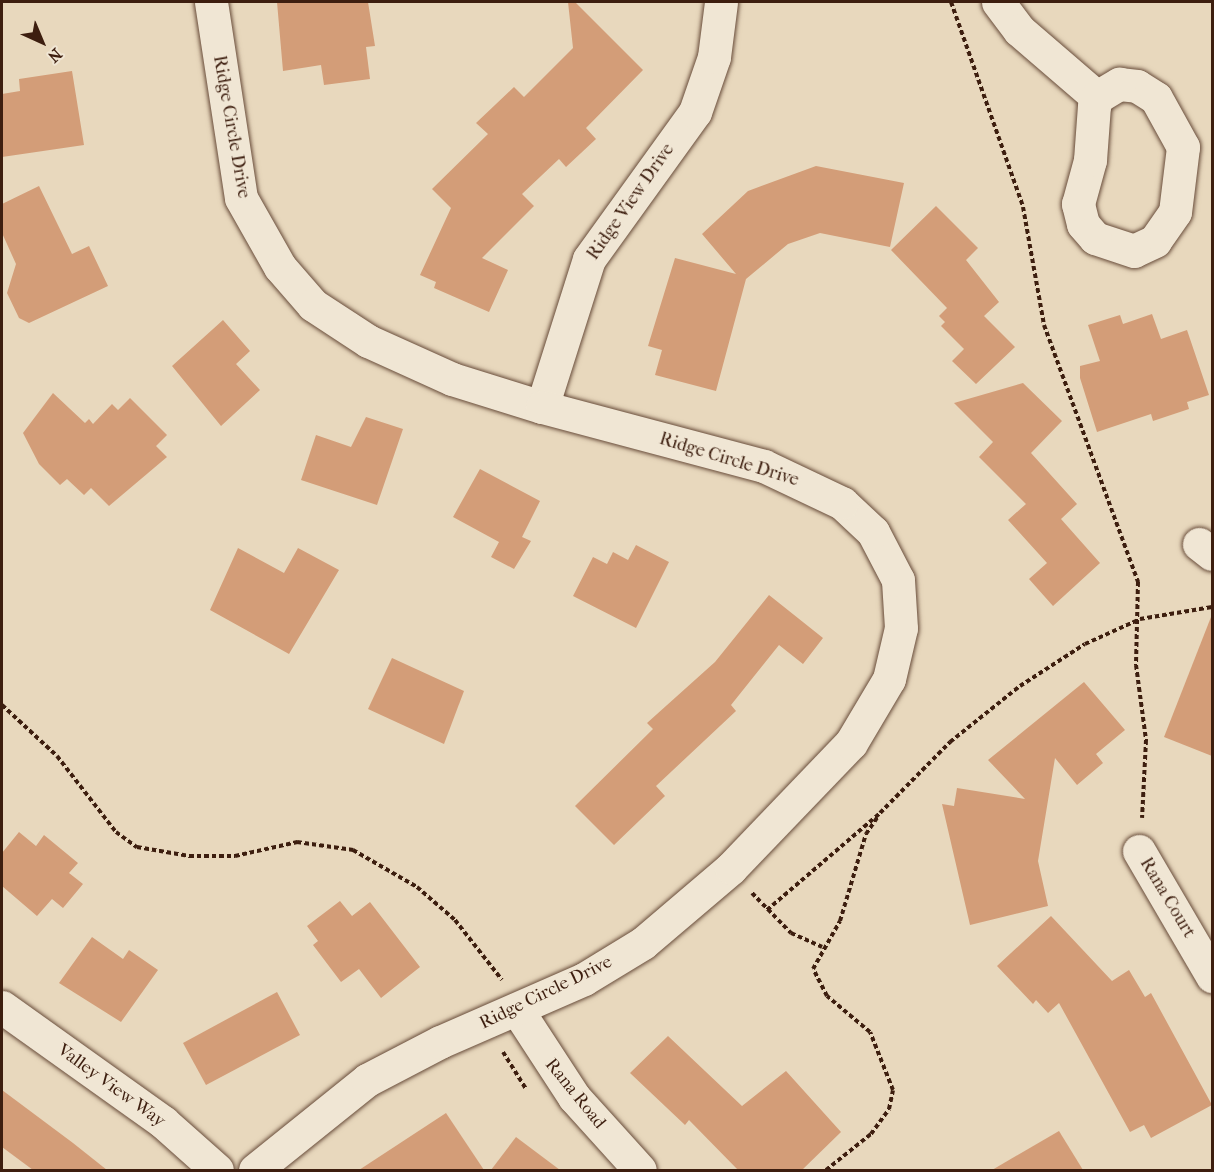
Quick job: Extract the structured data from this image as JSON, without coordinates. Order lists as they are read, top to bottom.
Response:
{
  "streets": {
    "street": [
      "Ridge Circle Drive",
      "Ridge View Drive",
      "Rana Court",
      "Valley View Way",
      "Rana Road"
    ]
  },
  "crossings": [
    ["Ridge Circle Drive", "Ridge View Drive"],
    ["Ridge Circle Drive", "Rana Road"]
  ],
  "north": "bottom right"
}
